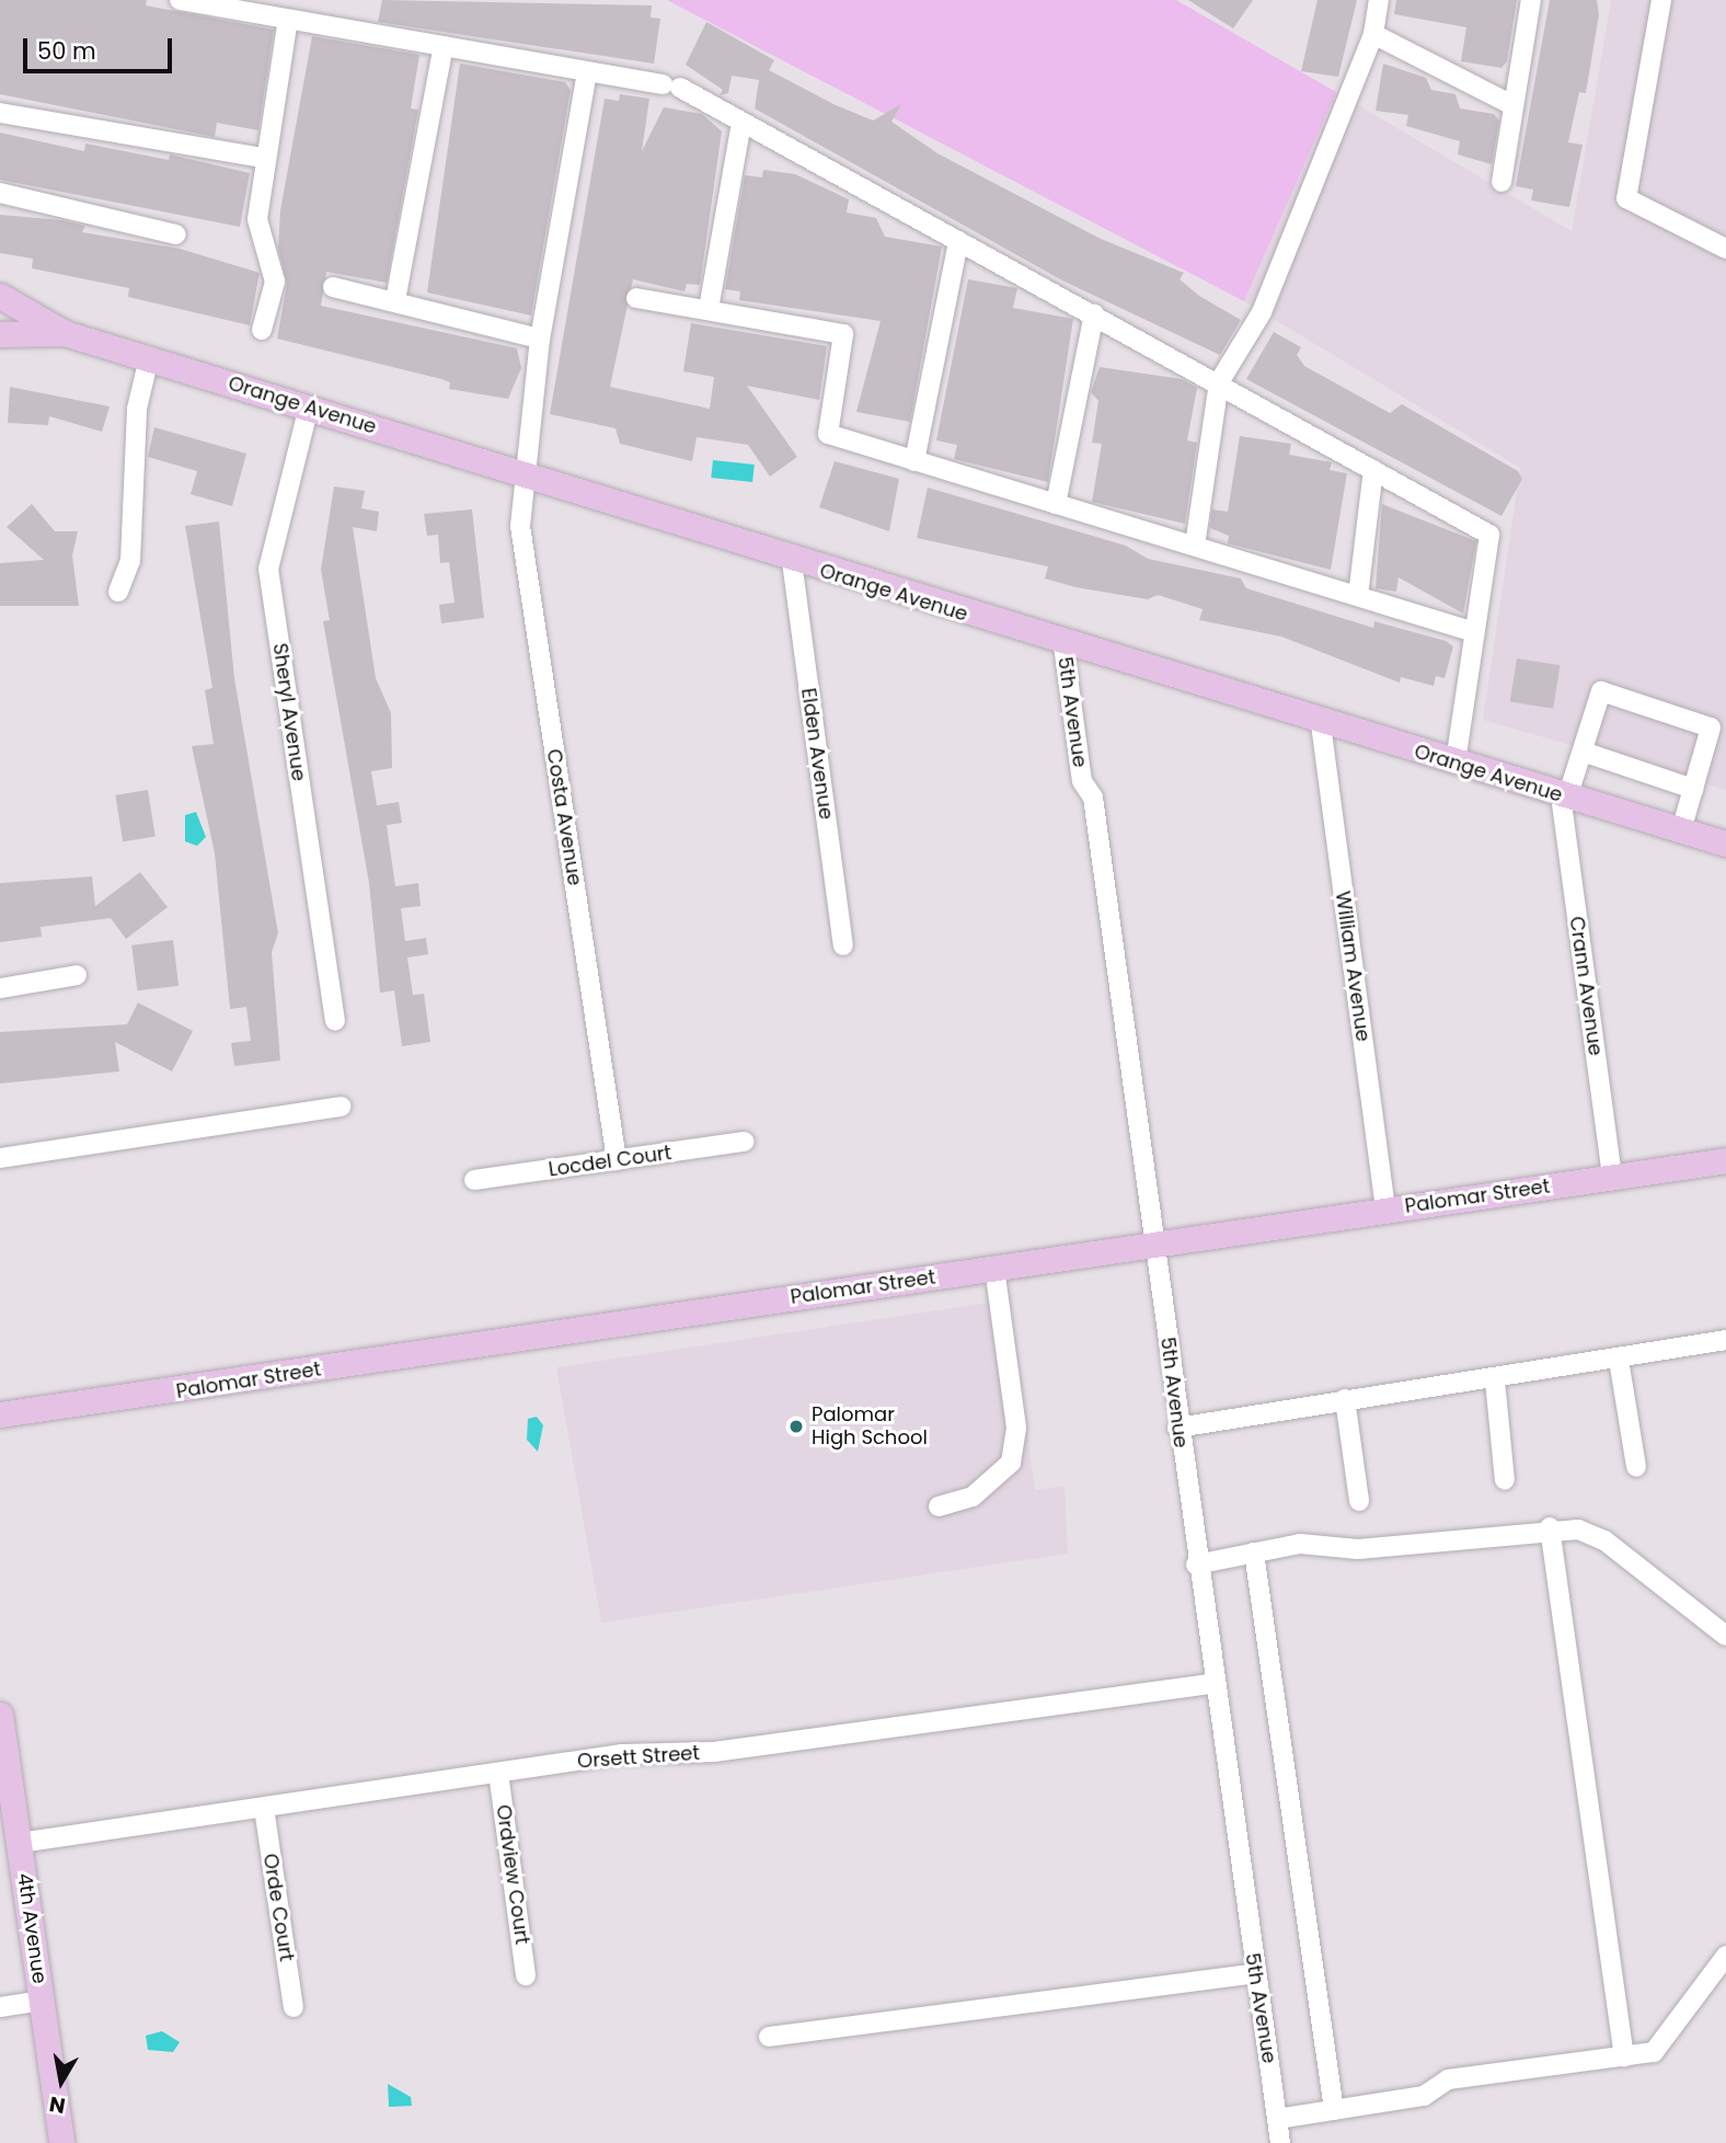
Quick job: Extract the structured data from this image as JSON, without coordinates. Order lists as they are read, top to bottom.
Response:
{
  "streets": {
    "main road": ["Orange Avenue", "Palomar Street", "4th Avenue"],
    "street": [
      "Sheryl Avenue",
      "5th Avenue",
      "Elden Avenue",
      "Costa Avenue",
      "William Avenue",
      "Crann Avenue",
      "Locdel Court",
      "Orsett Street",
      "Ordview Court",
      "Orde Court"
    ]
  },
  "crossings": [
    ["Orange Avenue", "Sheryl Avenue"],
    ["Orange Avenue", "5th Avenue"],
    ["Orange Avenue", "Elden Avenue"],
    ["Orange Avenue", "Costa Avenue"],
    ["Orange Avenue", "William Avenue"],
    ["Orange Avenue", "Crann Avenue"],
    ["5th Avenue", "Palomar Street"],
    ["5th Avenue", "Orsett Street"],
    ["Costa Avenue", "Locdel Court"],
    ["William Avenue", "Palomar Street"],
    ["Crann Avenue", "Palomar Street"],
    ["Orsett Street", "Ordview Court"],
    ["Orsett Street", "Orde Court"],
    ["Orsett Street", "4th Avenue"]
  ],
  "places": ["Palomar High School"],
  "scale_bar": "50 m",
  "north": "bottom"
}
